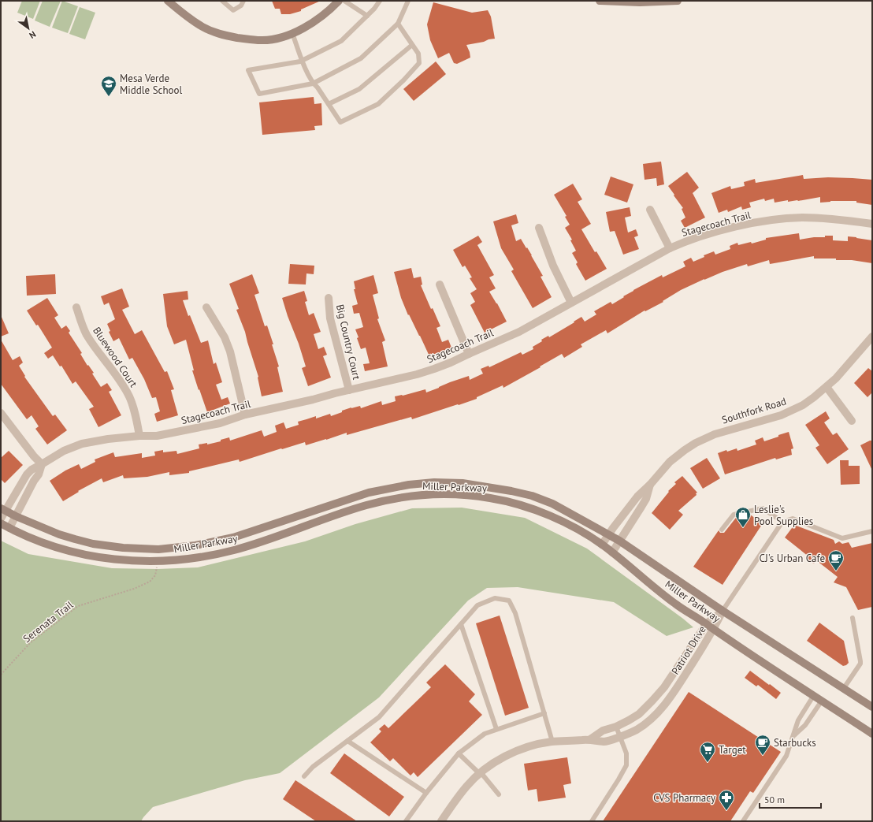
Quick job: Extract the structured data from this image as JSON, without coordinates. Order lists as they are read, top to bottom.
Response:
{
  "streets": {
    "street": [
      "Stagecoach Trail",
      "Big Country Court",
      "Bluewood Court",
      "Southfork Road",
      "Miller Parkway",
      "Patriot Drive"
    ],
    "path": ["Serenata Trail"]
  },
  "crossings": [
    ["Stagecoach Trail", "Big Country Court"],
    ["Stagecoach Trail", "Bluewood Court"],
    ["Stagecoach Trail", "Miller Parkway"],
    ["Southfork Road", "Miller Parkway"],
    ["Miller Parkway", "Patriot Drive"]
  ],
  "places": {
    "school or university": ["Mesa Verde Middle School"],
    "shop": ["Leslie's Pool Supplies"],
    "cafe": ["CJ's Urban Cafe", "Starbucks"],
    "supermarket": ["Target"],
    "pharmacy": ["CVS Pharmacy"]
  },
  "scale_bar": "50 m",
  "north": "bottom right"
}
